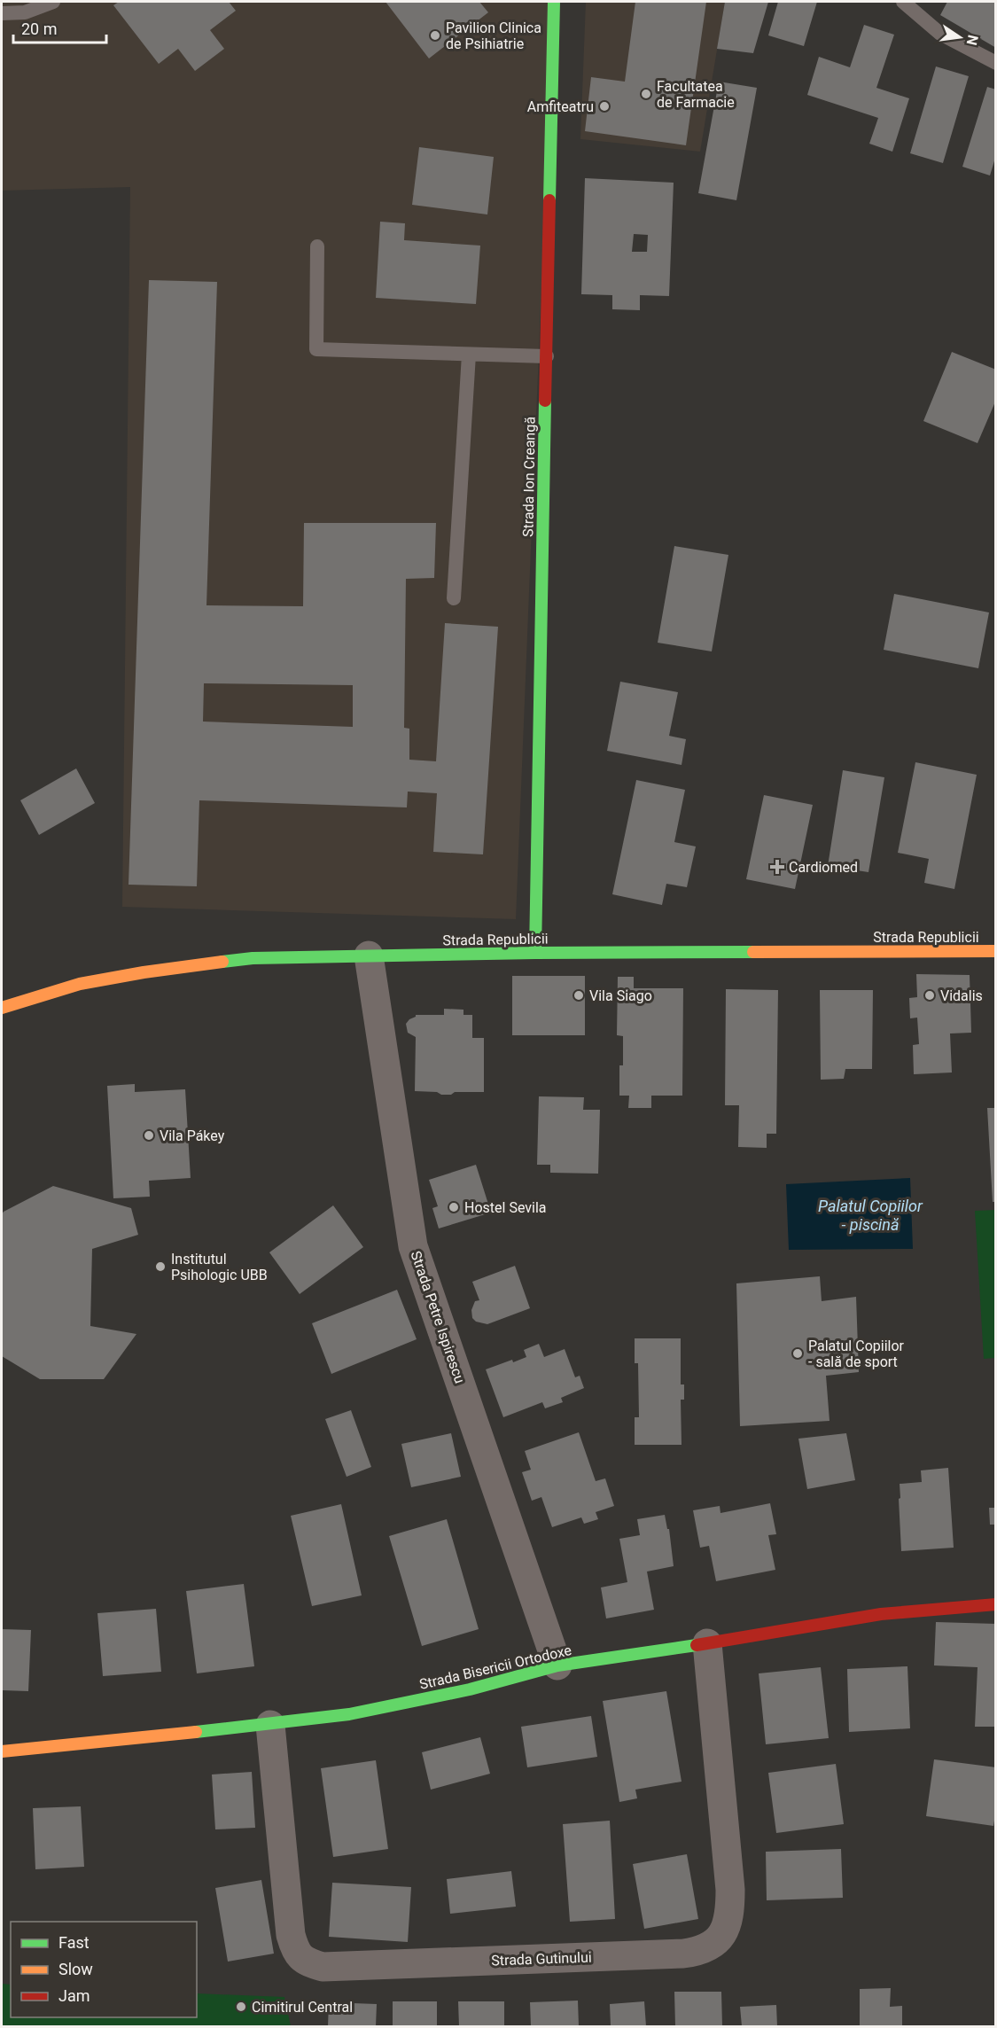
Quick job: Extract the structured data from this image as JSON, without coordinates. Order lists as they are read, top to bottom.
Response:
{
  "streets": {
    "street": [
      "Strada Ion Creangă",
      "Strada Republicii",
      "Strada Petre Ispirescu",
      "Strada Bisericii Ortodoxe",
      "Strada Gutinului"
    ]
  },
  "crossings": [
    ["Strada Ion Creangă", "Strada Republicii"],
    ["Strada Republicii", "Strada Petre Ispirescu"],
    ["Strada Petre Ispirescu", "Strada Bisericii Ortodoxe"],
    ["Strada Bisericii Ortodoxe", "Strada Gutinului"]
  ],
  "water": ["Palatul Copiilor - piscină"],
  "places": {
    "other": [
      "Pavilion Clinica de Psihiatrie",
      "Facultatea de Farmacie",
      "Amfiteatru",
      "Vila Siago",
      "Vidalis",
      "Vila Pákey",
      "Hostel Sevila",
      "Institutul Psihologic UBB",
      "Palatul Copiilor - sală de sport",
      "Cimitirul Central"
    ],
    "health": ["Cardiomed"]
  },
  "legend": ["Fast", "Slow", "Jam"],
  "scale_bar": "20 m",
  "north": "right"
}
